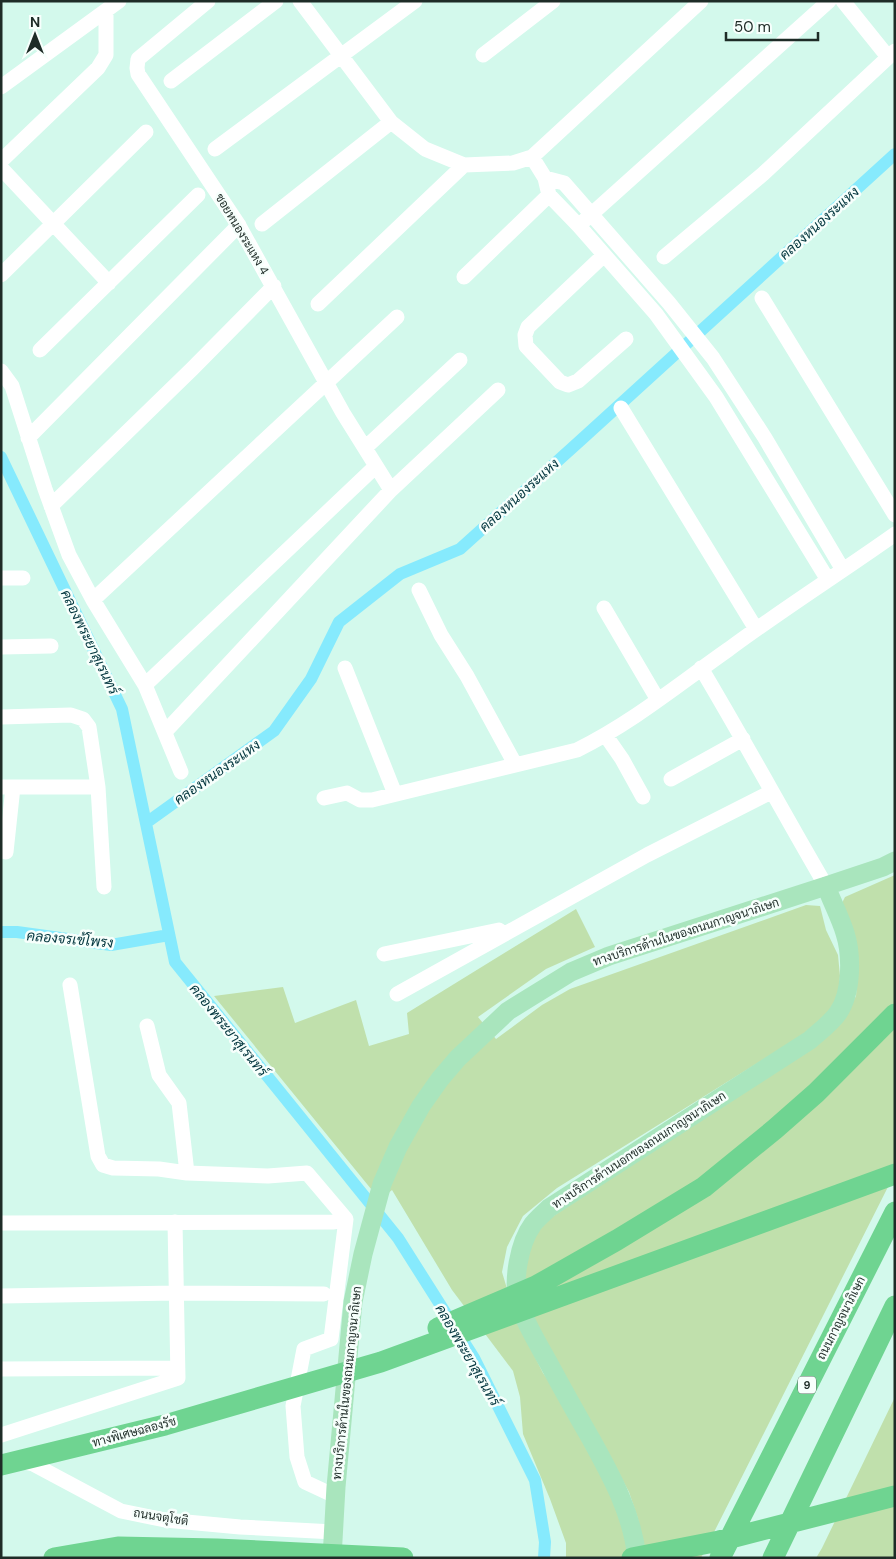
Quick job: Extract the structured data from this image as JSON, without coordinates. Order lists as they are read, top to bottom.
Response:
{
  "streets": {
    "highway": ["ถนนกาญจนาภิเษก", "9", "ทางพิเศษฉลองรัช"],
    "main road": ["ทางบริการด้านในของถนนกาญจนาภิเษก", "ทางบริการด้านนอกของถนนกาญจนาภิเษก"],
    "street": ["ซอยหนองระแหง 4", "ถนนจตุโชติ"]
  },
  "crossings": [
    ["ทางบริการด้านในของถนนกาญจนาภิเษก", "ทางบริการด้านนอกของถนนกาญจนาภิเษก"],
    ["ทางบริการด้านในของถนนกาญจนาภิเษก", "ถนนจตุโชติ"]
  ],
  "water": ["คลองหนองระแหง", "คลองพระยาสุเรนทร์", "คลองจรเข้โพรง"],
  "scale_bar": "50 m",
  "north": "top"
}
